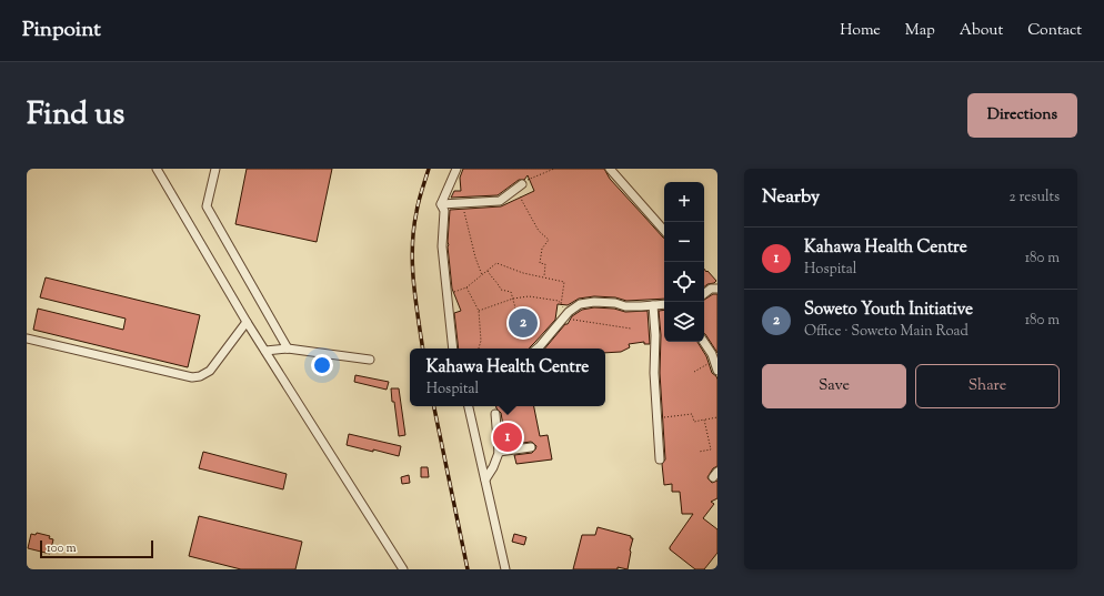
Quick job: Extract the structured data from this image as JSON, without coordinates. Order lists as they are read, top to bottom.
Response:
{
  "scale_bar": "100 m",
  "page": {
    "header": "Pinpoint",
    "nav": [
      "Home",
      "Map",
      "About",
      "Contact"
    ],
    "title": "Find us",
    "buttons": [
      "Directions",
      ["Save", "Share"]
    ],
    "heading": ["Nearby", "2 results"],
    "map_buttons": ["+", "−"],
    "list": [
      {
        "mark": "1",
        "name": "Kahawa Health Centre",
        "note": "Hospital",
        "value": "180 m"
      },
      {
        "mark": "2",
        "name": "Soweto Youth Initiative",
        "note": "Office · Soweto Main Road",
        "value": "180 m"
      }
    ],
    "pins": ["2", "1"],
    "popup": ["Kahawa Health Centre", "Hospital"],
    "scale": "100 m"
  }
}
